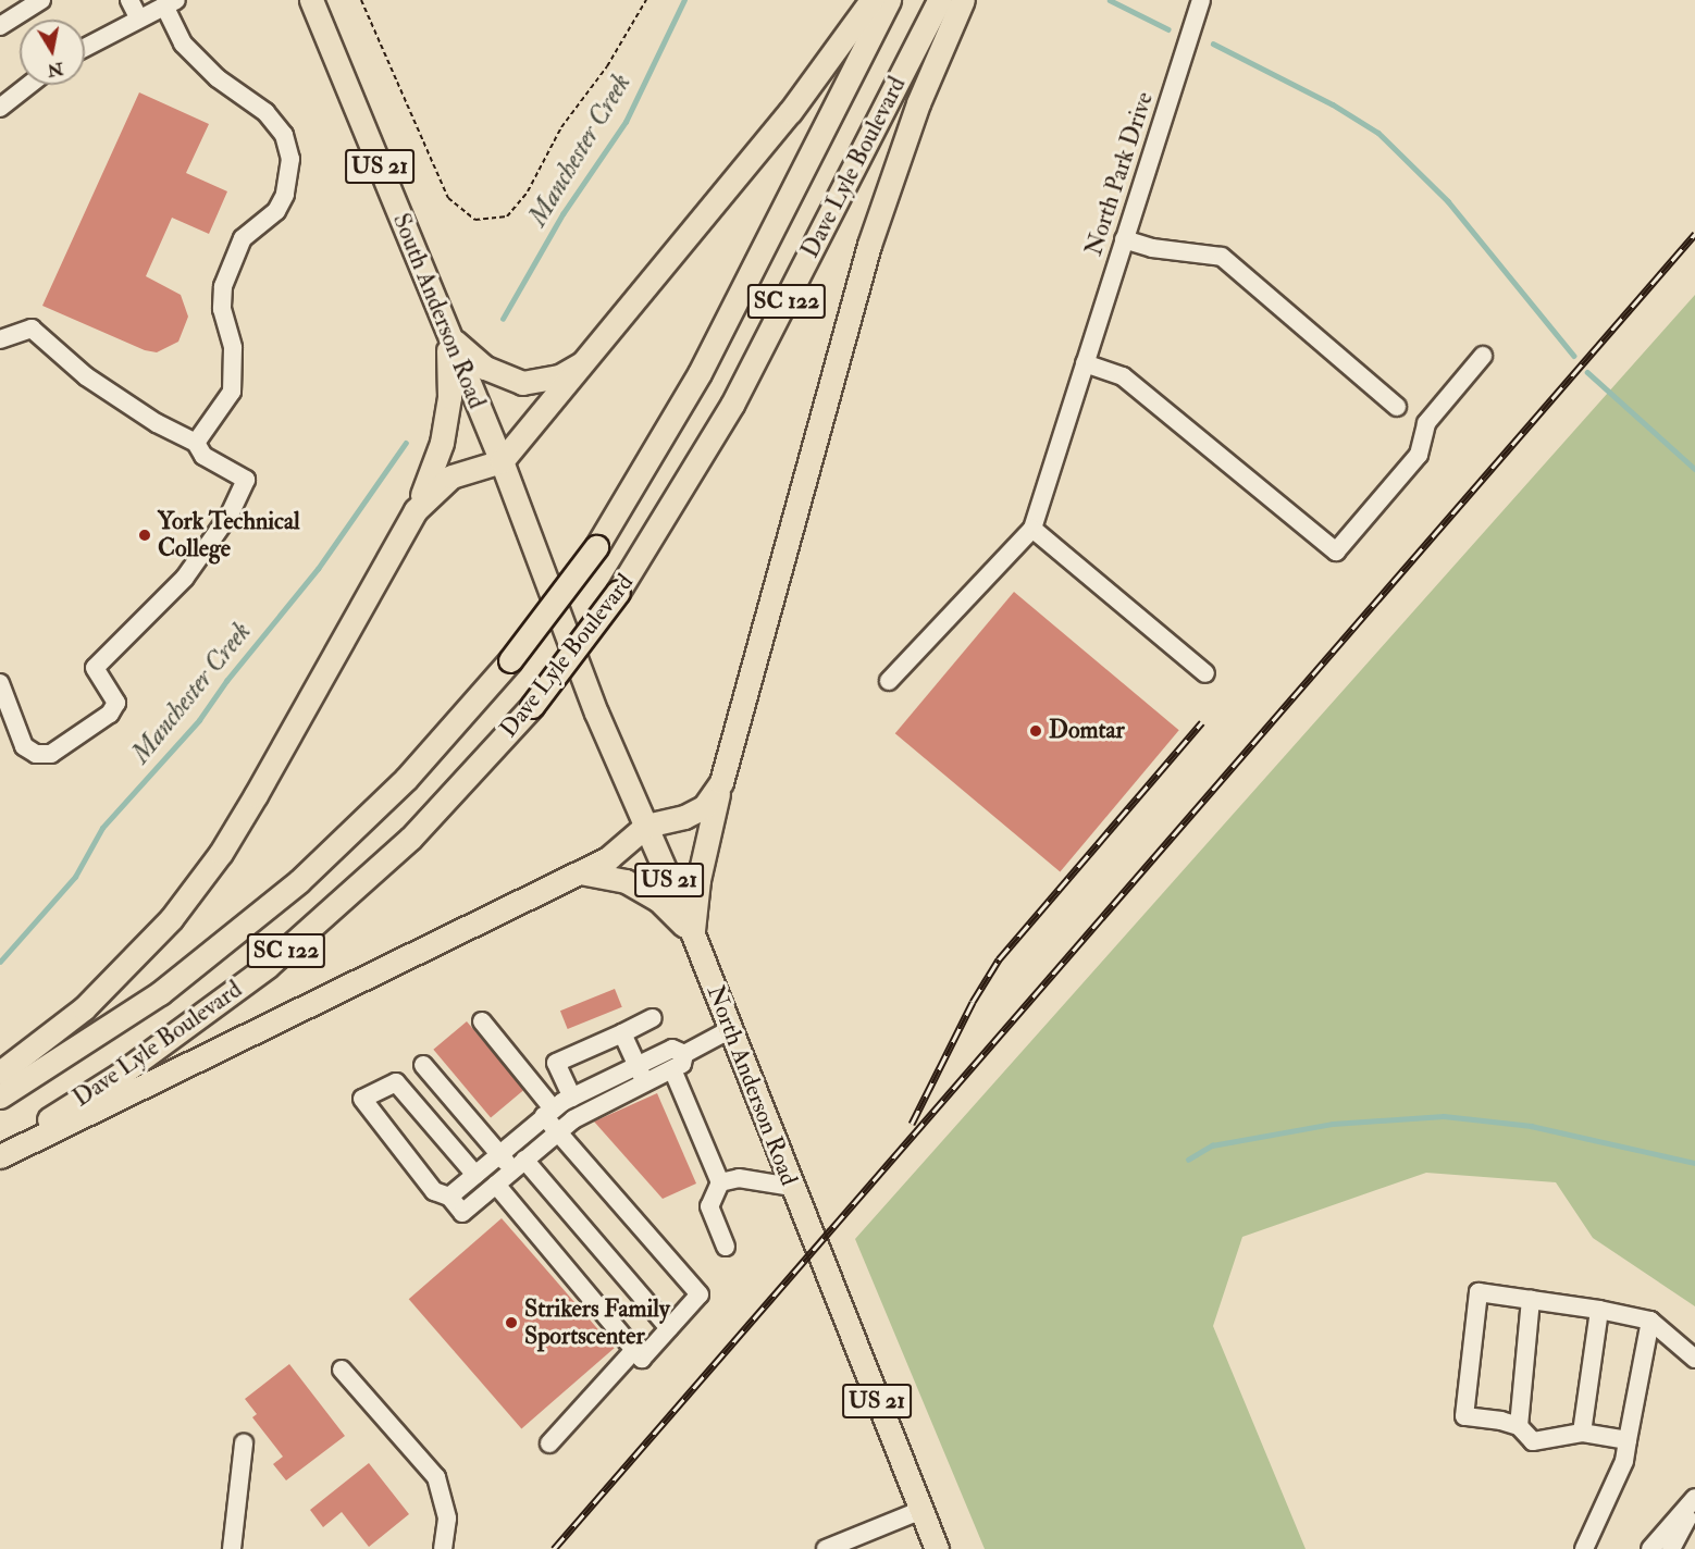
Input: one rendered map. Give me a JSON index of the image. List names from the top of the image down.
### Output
{
  "streets": {
    "main road": [
      "US 21",
      "Dave Lyle Boulevard",
      "SC 122",
      "South Anderson Road",
      "North Anderson Road"
    ],
    "street": ["North Park Drive"]
  },
  "crossings": [
    ["South Anderson Road", "North Anderson Road"]
  ],
  "water": ["Manchester Creek"],
  "places": ["York Technical College", "Domtar", "Strikers Family Sportscenter"],
  "north": "bottom"
}
